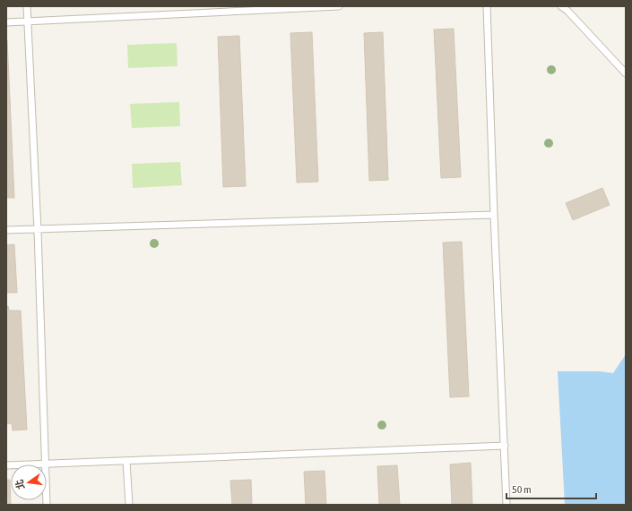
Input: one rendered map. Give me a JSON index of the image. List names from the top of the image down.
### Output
{
  "scale_bar": "50 m",
  "north": "left"
}
